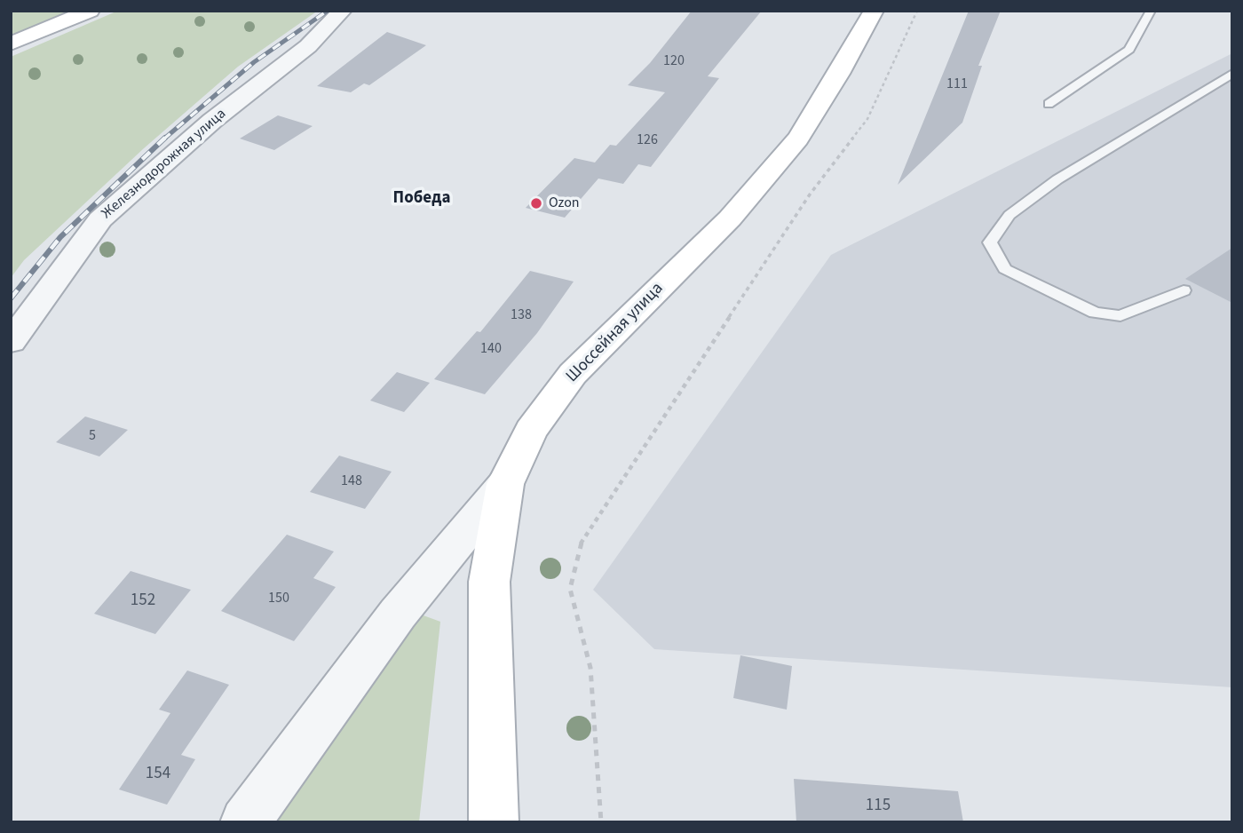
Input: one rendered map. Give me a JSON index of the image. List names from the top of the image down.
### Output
{
  "streets": {
    "street": ["Железнодорожная улица", "Шоссейная улица"]
  },
  "districts": ["Победа"],
  "places": ["Ozon"],
  "house_numbers": [
    "120",
    "111",
    "126",
    "138",
    "140",
    "5",
    "148",
    "150",
    "152",
    "154",
    "115"
  ]
}
